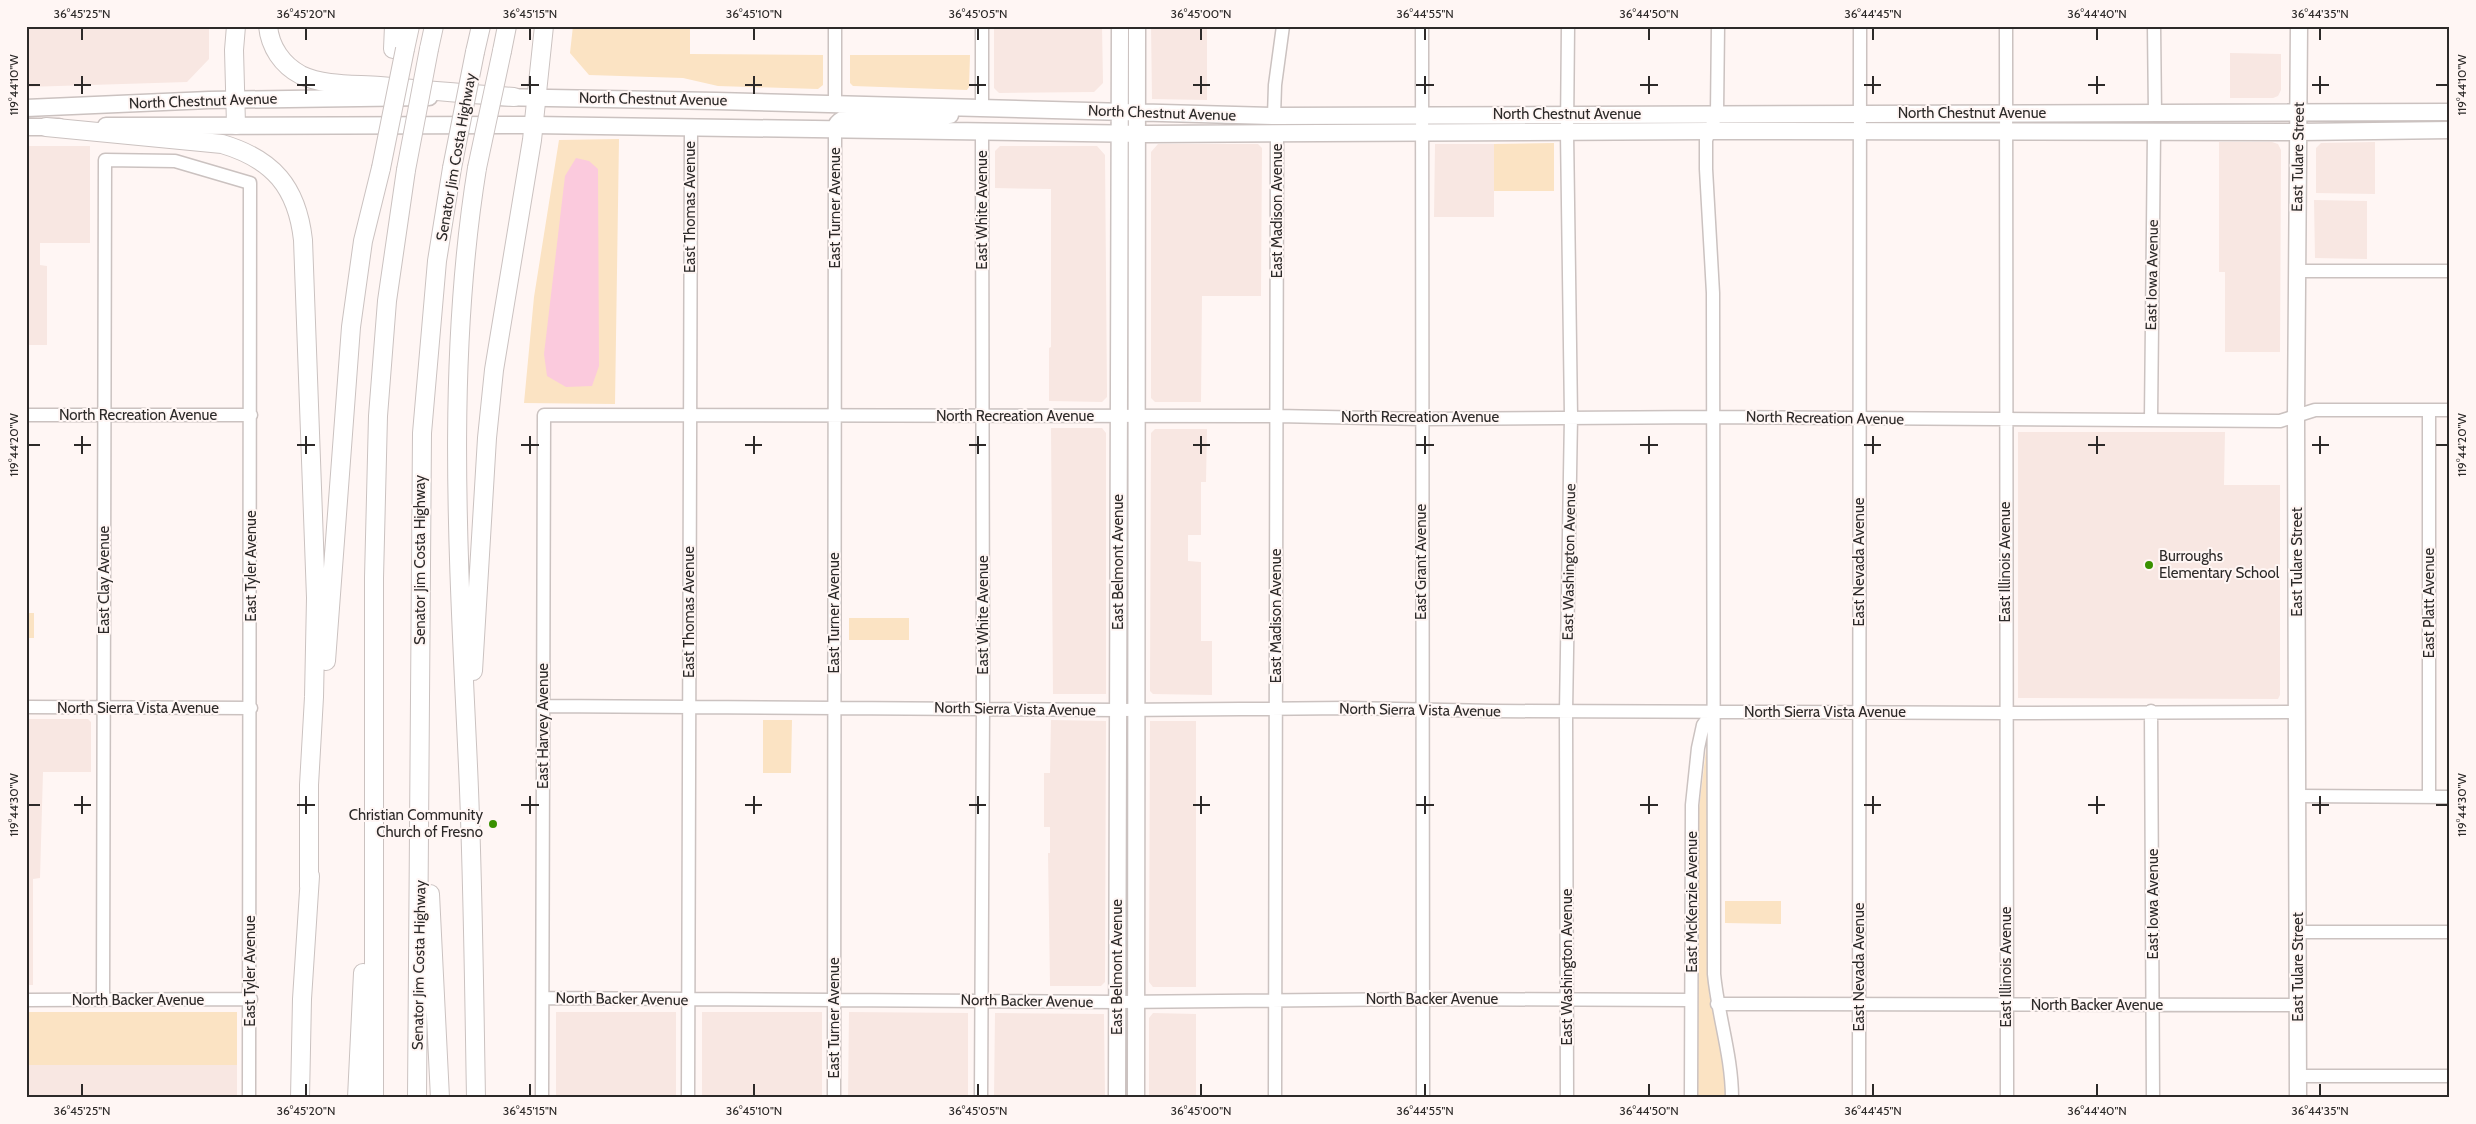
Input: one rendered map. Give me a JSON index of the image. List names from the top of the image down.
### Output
{
  "streets": {
    "highway": ["Senator Jim Costa Highway"],
    "main road": ["North Chestnut Avenue", "East Tulare Street", "East Belmont Avenue"],
    "street": [
      "East Thomas Avenue",
      "East Turner Avenue",
      "East White Avenue",
      "East Madison Avenue",
      "East Iowa Avenue",
      "North Recreation Avenue",
      "East Grant Avenue",
      "East Washington Avenue",
      "East Nevada Avenue",
      "East Illinois Avenue",
      "East Tyler Avenue",
      "East Clay Avenue",
      "East Platt Avenue",
      "North Sierra Vista Avenue",
      "East Harvey Avenue",
      "East McKenzie Avenue",
      "North Backer Avenue"
    ]
  },
  "crossings": [
    ["North Chestnut Avenue", "East Tulare Street"],
    ["North Chestnut Avenue", "East Thomas Avenue"],
    ["North Chestnut Avenue", "East Turner Avenue"],
    ["North Chestnut Avenue", "East White Avenue"],
    ["North Chestnut Avenue", "East Madison Avenue"],
    ["North Chestnut Avenue", "East Iowa Avenue"],
    ["North Chestnut Avenue", "East Belmont Avenue"],
    ["North Chestnut Avenue", "East Grant Avenue"],
    ["North Chestnut Avenue", "East Washington Avenue"],
    ["North Chestnut Avenue", "East Nevada Avenue"],
    ["North Chestnut Avenue", "East Illinois Avenue"],
    ["North Chestnut Avenue", "East McKenzie Avenue"],
    ["East Tulare Street", "North Recreation Avenue"],
    ["East Tulare Street", "North Sierra Vista Avenue"],
    ["East Tulare Street", "North Backer Avenue"],
    ["East Thomas Avenue", "North Recreation Avenue"],
    ["East Thomas Avenue", "North Sierra Vista Avenue"],
    ["East Thomas Avenue", "North Backer Avenue"],
    ["East Turner Avenue", "North Recreation Avenue"],
    ["East Turner Avenue", "North Sierra Vista Avenue"],
    ["East Turner Avenue", "North Backer Avenue"],
    ["East White Avenue", "North Recreation Avenue"],
    ["East White Avenue", "North Sierra Vista Avenue"],
    ["East White Avenue", "North Backer Avenue"],
    ["East Madison Avenue", "North Recreation Avenue"],
    ["East Madison Avenue", "North Sierra Vista Avenue"],
    ["East Madison Avenue", "North Backer Avenue"],
    ["East Iowa Avenue", "North Recreation Avenue"],
    ["East Iowa Avenue", "North Sierra Vista Avenue"],
    ["East Iowa Avenue", "North Backer Avenue"],
    ["North Recreation Avenue", "East Belmont Avenue"],
    ["North Recreation Avenue", "East Grant Avenue"],
    ["North Recreation Avenue", "East Washington Avenue"],
    ["North Recreation Avenue", "East Nevada Avenue"],
    ["North Recreation Avenue", "East Illinois Avenue"],
    ["North Recreation Avenue", "East Tyler Avenue"],
    ["North Recreation Avenue", "East Clay Avenue"],
    ["North Recreation Avenue", "East Platt Avenue"],
    ["North Recreation Avenue", "East Harvey Avenue"],
    ["North Recreation Avenue", "East McKenzie Avenue"],
    ["East Belmont Avenue", "North Sierra Vista Avenue"],
    ["East Belmont Avenue", "North Backer Avenue"],
    ["East Grant Avenue", "North Sierra Vista Avenue"],
    ["East Grant Avenue", "North Backer Avenue"],
    ["East Washington Avenue", "North Sierra Vista Avenue"],
    ["East Washington Avenue", "North Backer Avenue"],
    ["East Nevada Avenue", "North Sierra Vista Avenue"],
    ["East Nevada Avenue", "North Backer Avenue"],
    ["East Illinois Avenue", "North Sierra Vista Avenue"],
    ["East Illinois Avenue", "North Backer Avenue"],
    ["East Tyler Avenue", "East Clay Avenue"],
    ["East Tyler Avenue", "North Sierra Vista Avenue"],
    ["East Tyler Avenue", "North Backer Avenue"],
    ["East Clay Avenue", "North Sierra Vista Avenue"],
    ["East Clay Avenue", "North Backer Avenue"],
    ["North Sierra Vista Avenue", "East Harvey Avenue"],
    ["North Sierra Vista Avenue", "East McKenzie Avenue"],
    ["East Harvey Avenue", "North Backer Avenue"],
    ["East McKenzie Avenue", "North Backer Avenue"]
  ],
  "places": ["Burroughs Elementary School", "Christian Community Church of Fresno"],
  "coordinates": [
    "36°45'25\"N",
    "36°45'20\"N",
    "36°45'15\"N",
    "36°45'10\"N",
    "36°45'05\"N",
    "36°45'00\"N",
    "36°44'55\"N",
    "36°44'50\"N",
    "36°44'45\"N",
    "36°44'40\"N",
    "36°44'35\"N",
    "119°44'10\"W",
    "119°44'20\"W",
    "119°44'30\"W"
  ]
}
